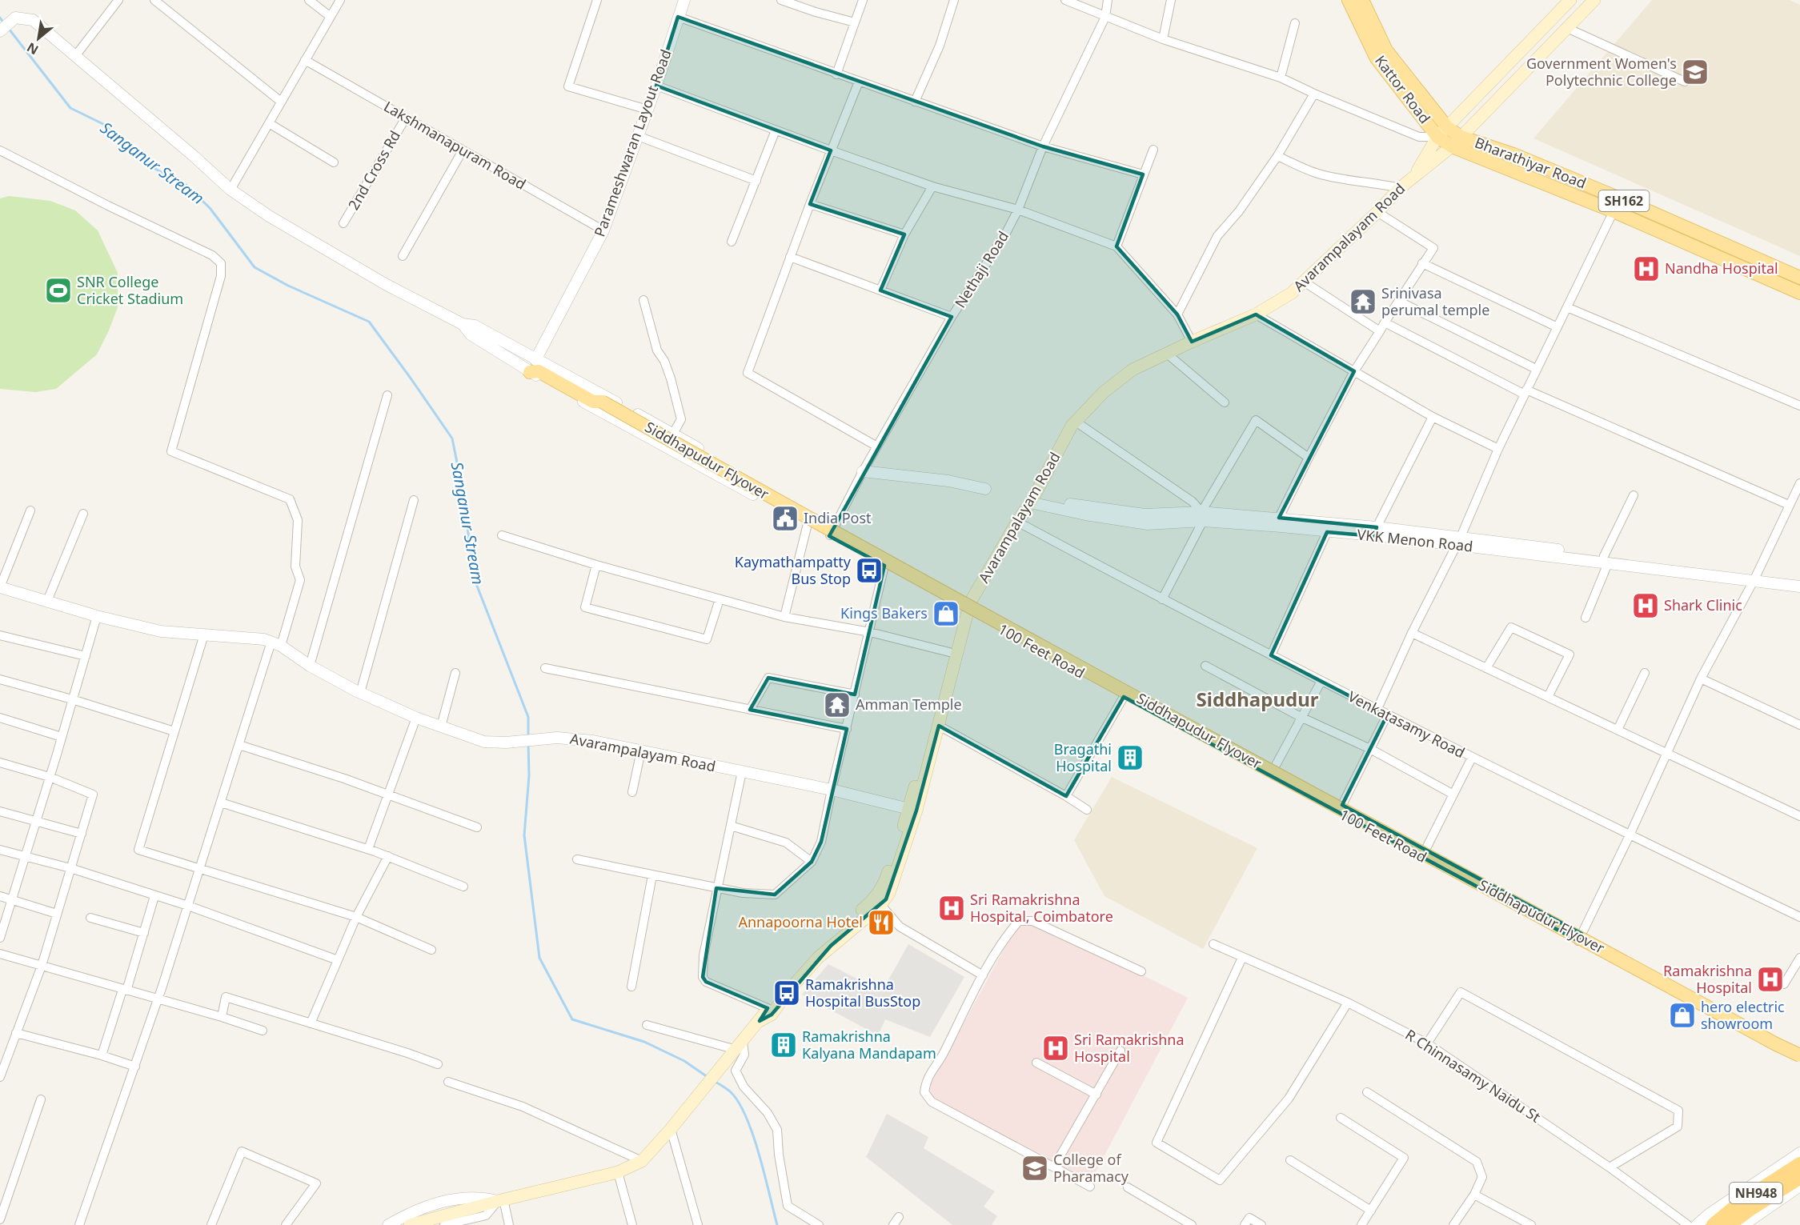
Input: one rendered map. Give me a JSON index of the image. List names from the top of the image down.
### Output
{
  "streets": {
    "highway": ["NH948"],
    "main road": [
      "Kattor Road",
      "Bharathiyar Road",
      "SH162",
      "Avarampalayam Road",
      "Siddhapudur Flyover",
      "100 Feet Road"
    ],
    "street": [
      "Parameshwaran Layout Road",
      "Lakshmanapuram Road",
      "2nd Cross Rd",
      "Nethaji Road",
      "VKK Menon Road",
      "Venkatasamy Road",
      "R Chinnasamy Naidu St"
    ]
  },
  "crossings": [
    ["Kattor Road", "Bharathiyar Road"],
    ["Parameshwaran Layout Road", "Lakshmanapuram Road"],
    ["Parameshwaran Layout Road", "Siddhapudur Flyover"],
    ["Lakshmanapuram Road", "2nd Cross Rd"],
    ["Bharathiyar Road", "Avarampalayam Road"],
    ["Avarampalayam Road", "VKK Menon Road"],
    ["Avarampalayam Road", "100 Feet Road"],
    ["Avarampalayam Road", "Venkatasamy Road"]
  ],
  "districts": ["Siddhapudur"],
  "water": ["Sanganur Stream"],
  "places": {
    "school or university": ["Government Women's Polytechnic College", "College of Pharamacy"],
    "hospital": [
      "Nandha Hospital",
      "Shark Clinic",
      "Sri Ramakrishna Hospital, Coimbatore",
      "Ramakrishna Hospital",
      "Sri Ramakrishna Hospital"
    ],
    "sports": ["SNR College Cricket Stadium"],
    "temple": ["Srinivasa perumal temple", "Amman Temple"],
    "public building": ["India Post"],
    "bus stop": ["Kaymathampatty Bus Stop", "Ramakrishna Hospital BusStop"],
    "shop": ["Kings Bakers", "hero electric showroom"],
    "building": ["Bragathi Hospital", "Ramakrishna Kalyana Mandapam"],
    "restaurant": ["Annapoorna Hotel"]
  },
  "north": "bottom left"
}
